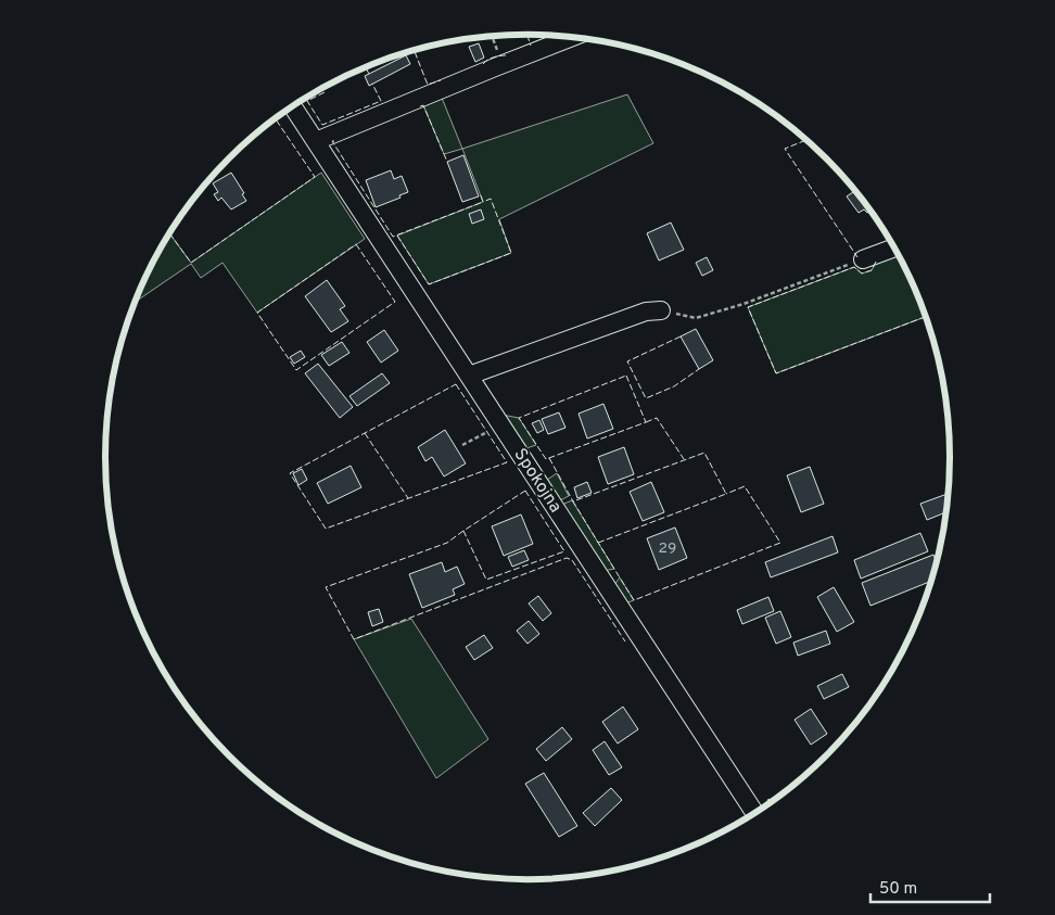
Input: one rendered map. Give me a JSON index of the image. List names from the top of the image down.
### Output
{
  "streets": {
    "street": ["Spokojna"]
  },
  "house_numbers": ["29"],
  "scale_bar": "50 m"
}
